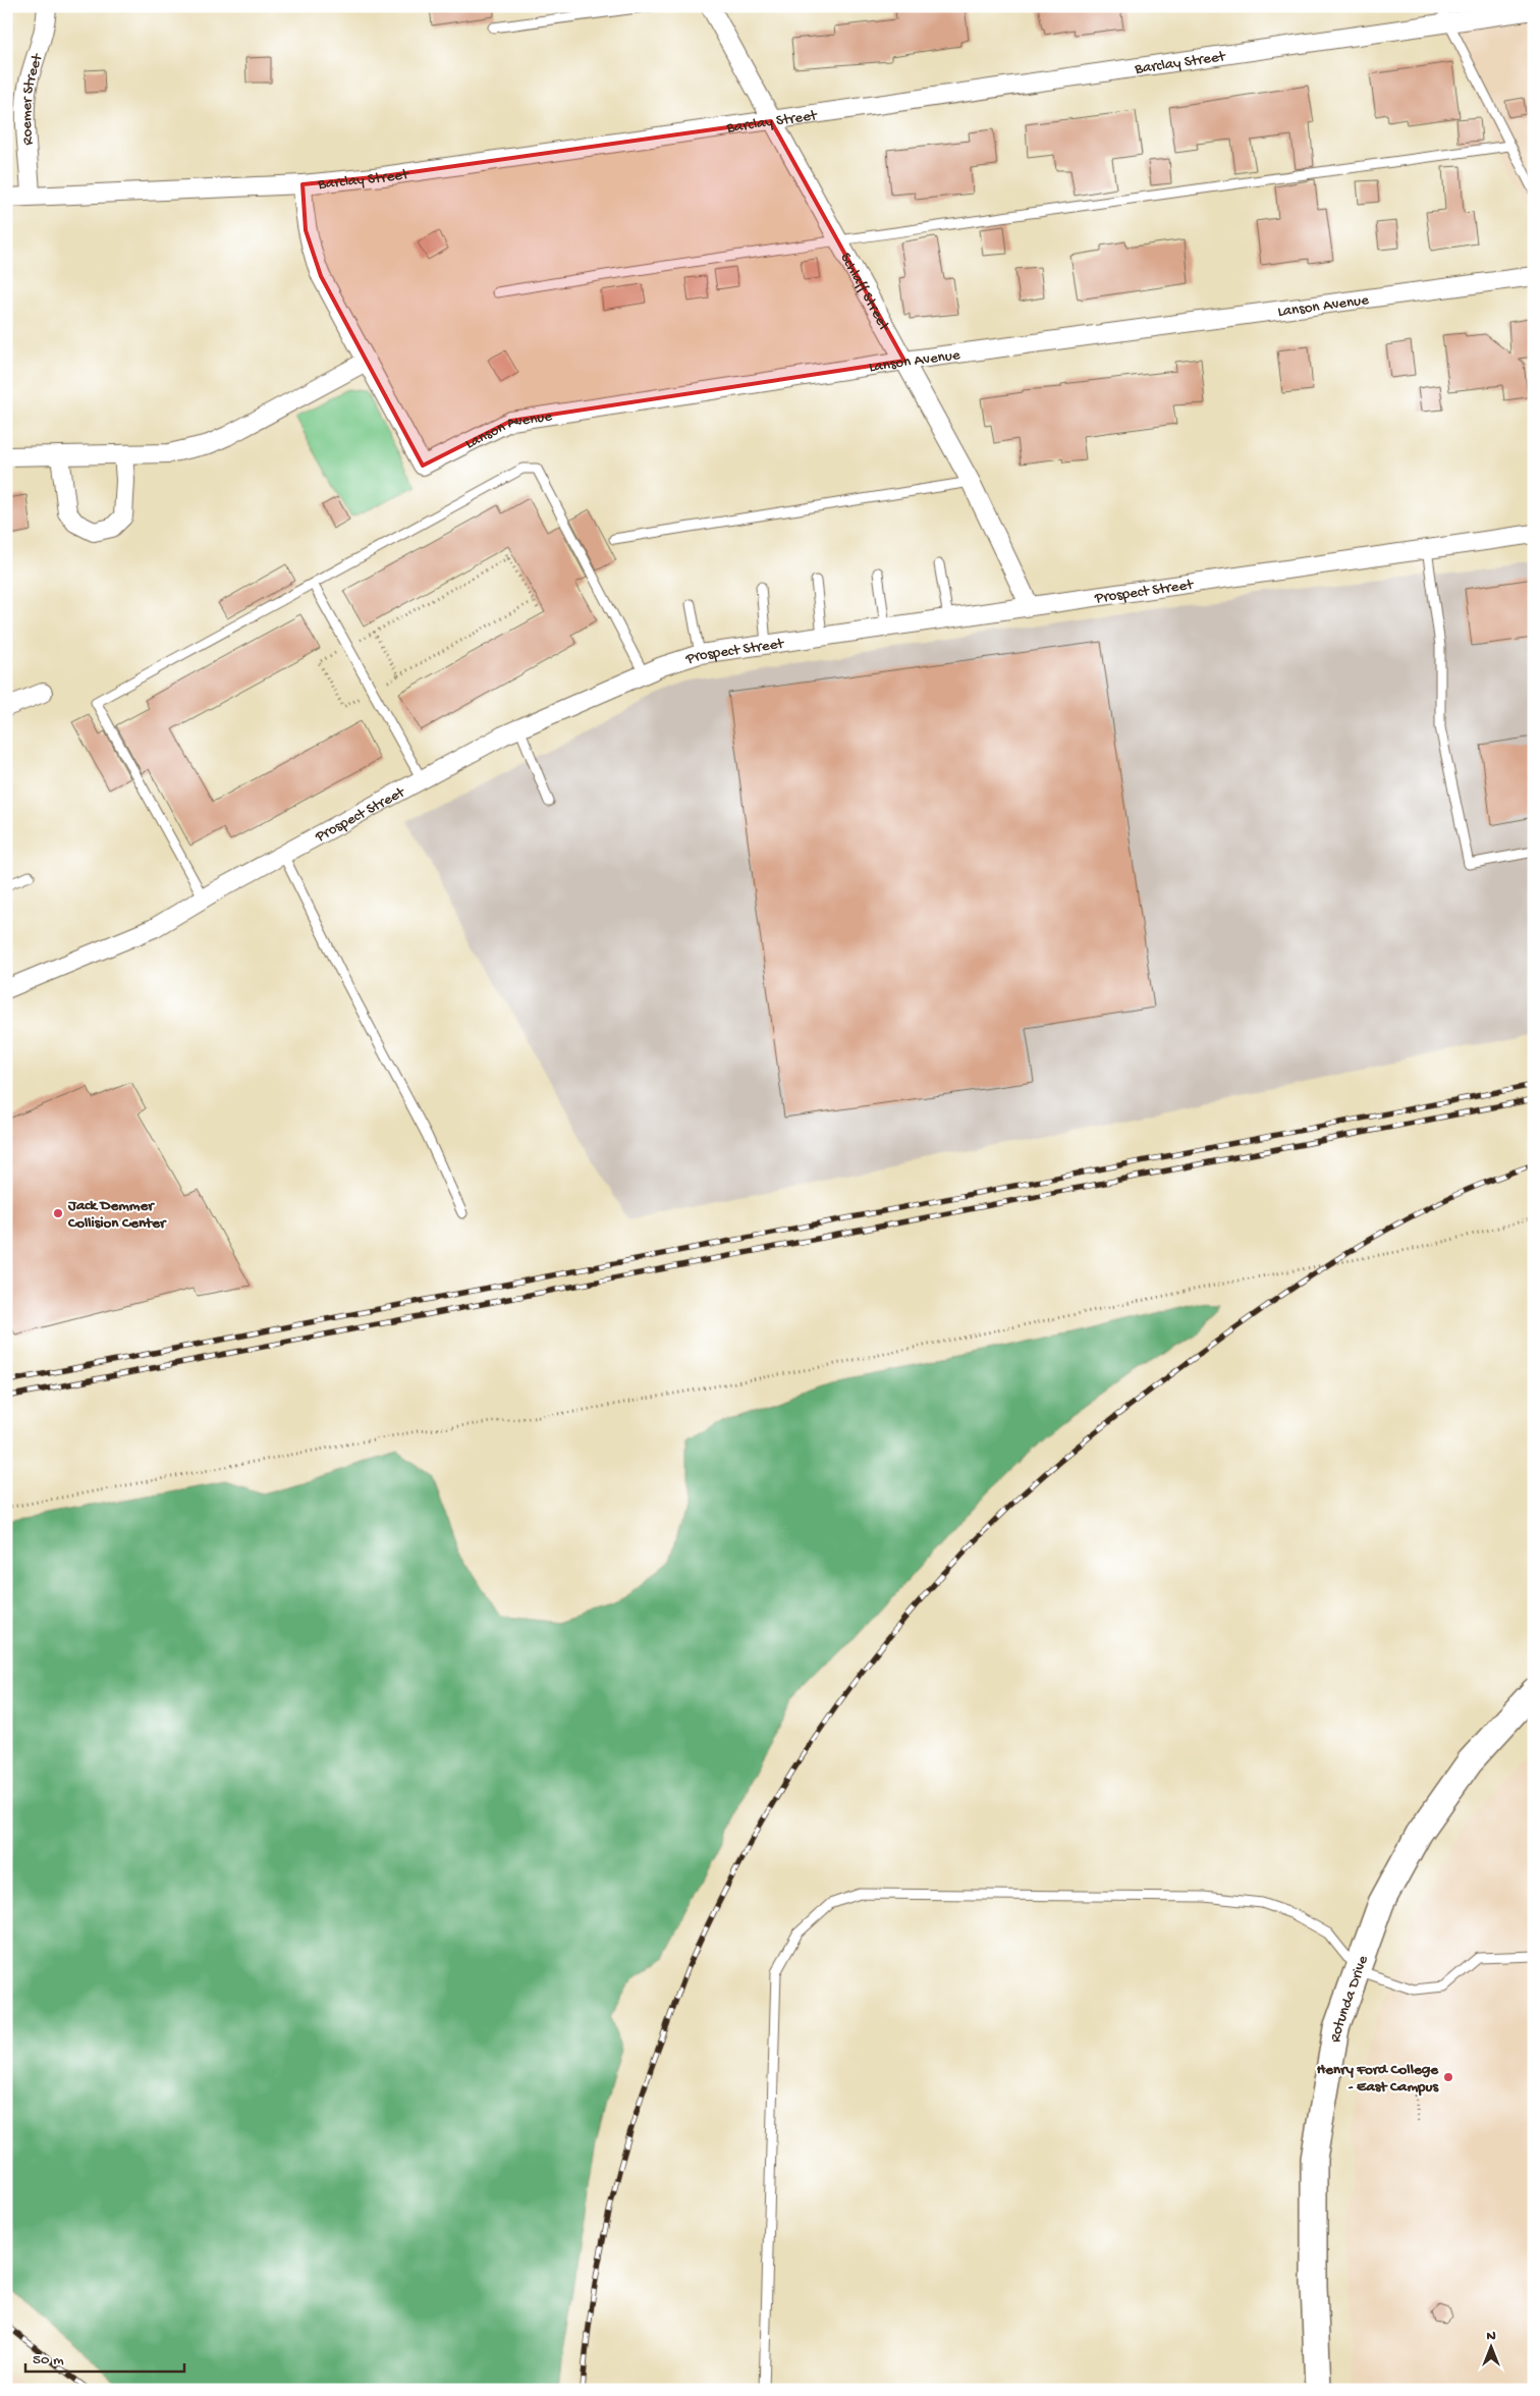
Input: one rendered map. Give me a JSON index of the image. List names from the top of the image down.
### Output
{
  "streets": {
    "main road": ["Rotunda Drive"],
    "street": [
      "Barclay Street",
      "Roemer Street",
      "Schlaff Street",
      "Lanson Avenue",
      "Prospect Street"
    ]
  },
  "crossings": [
    ["Barclay Street", "Roemer Street"],
    ["Barclay Street", "Schlaff Street"],
    ["Barclay Street", "Lanson Avenue"],
    ["Schlaff Street", "Lanson Avenue"],
    ["Schlaff Street", "Prospect Street"]
  ],
  "places": ["Jack Demmer Collision Center", "Henry Ford College - East Campus"],
  "scale_bar": "50 m",
  "north": "top"
}
